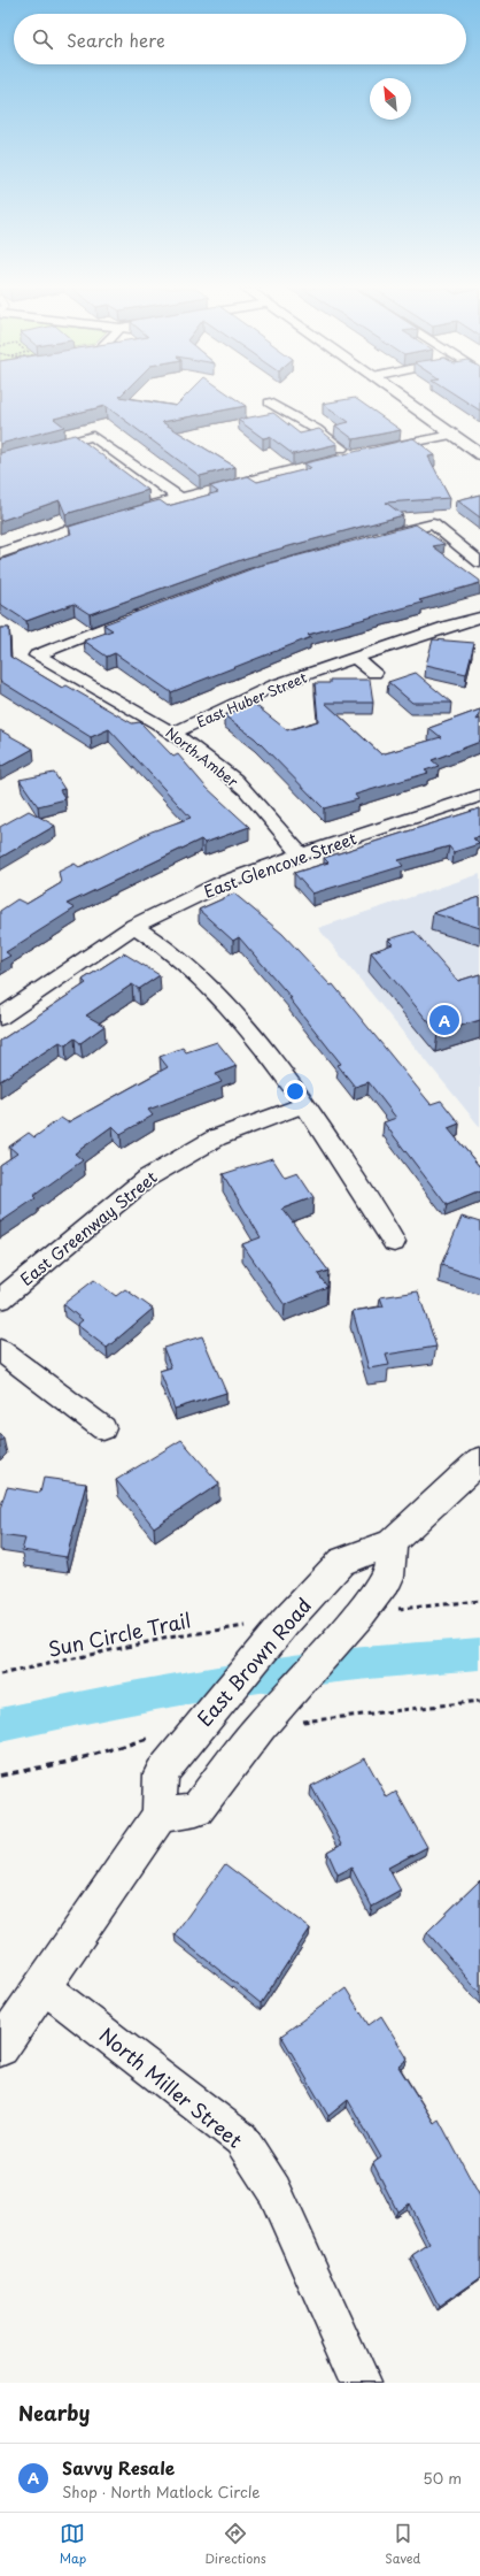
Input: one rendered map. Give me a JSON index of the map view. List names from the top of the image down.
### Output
{
  "streets": {
    "main road": ["East Brown Road"],
    "street": [
      "East Huber Street",
      "North Amber",
      "East Glencove Street",
      "East Greenway Street",
      "North Miller Street"
    ],
    "path": ["Sun Circle Trail"]
  },
  "crossings": [
    ["East Huber Street", "North Amber"],
    ["North Amber", "East Glencove Street"],
    ["Sun Circle Trail", "East Brown Road"]
  ],
  "north": "top left",
  "page": {
    "search": "Search here",
    "pins": "A",
    "heading": "Nearby",
    "list": [
      {
        "mark": "A",
        "name": "Savvy Resale",
        "note": "Shop · North Matlock Circle",
        "value": "50 m"
      }
    ],
    "nav": ["Map", "Directions", "Saved"]
  }
}
